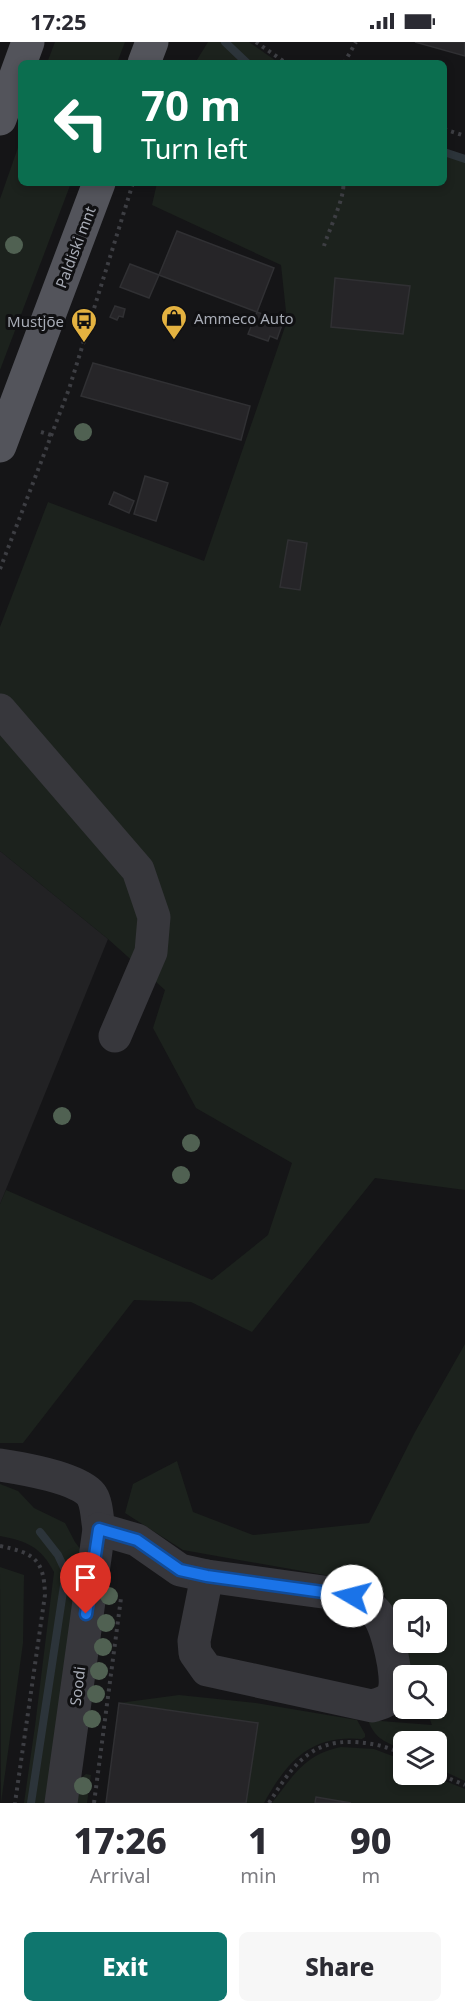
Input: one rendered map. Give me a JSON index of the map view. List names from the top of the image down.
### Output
{
  "streets": {
    "main road": ["Paldiski mnt"],
    "street": ["Soodi"]
  },
  "places": {
    "shop": ["Ammeco Auto"],
    "bus stop": ["Mustjõe"]
  },
  "page": {
    "status": "17:25",
    "turn": ["70 m", "Turn left"],
    "eta": [
      "17:26",
      "Arrival",
      "1",
      "min",
      "90",
      "m"
    ],
    "buttons": ["Exit", "Share"]
  }
}
